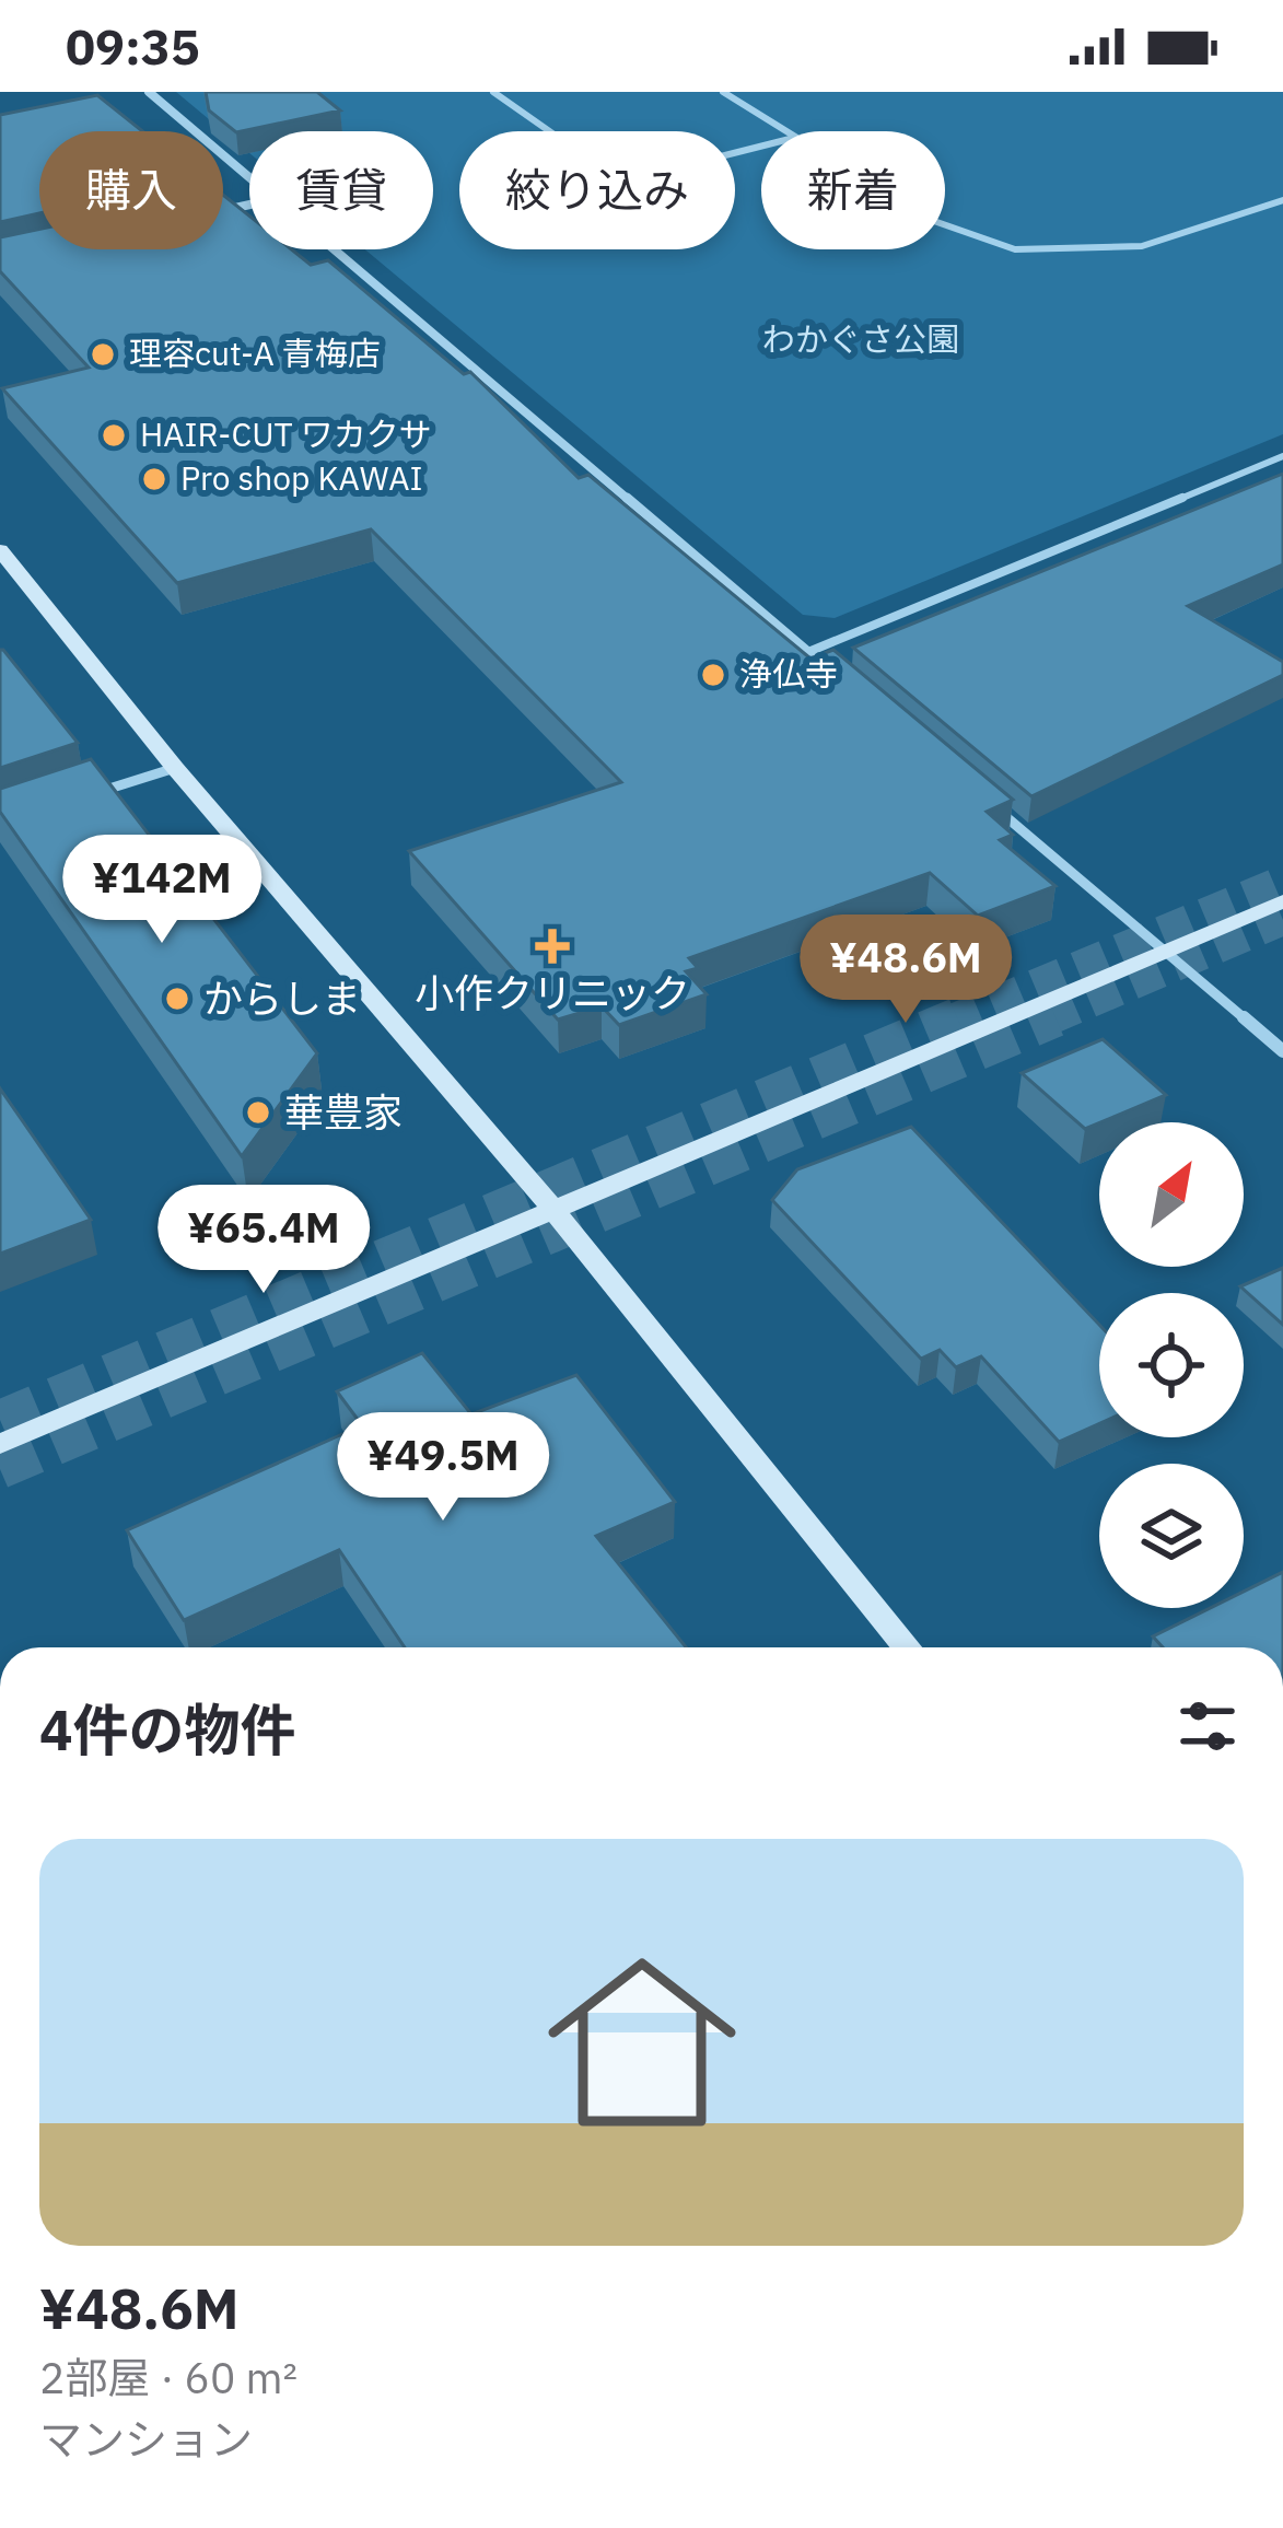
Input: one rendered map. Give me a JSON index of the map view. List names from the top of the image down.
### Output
{
  "parks": ["わかぐさ公園"],
  "places": {
    "other": [
      "理容cut-A 青梅店",
      "HAIR-CUT ワカクサ",
      "Pro shop KAWAI",
      "浄仏寺",
      "からしま",
      "華豊家"
    ],
    "health": ["小作クリニック"]
  },
  "north": "top right",
  "page": {
    "status": "09:35",
    "chip": [
      "購入",
      "賃貸",
      "絞り込み",
      "新着"
    ],
    "price": [
      "¥142M",
      "¥48.6M",
      "¥65.4M",
      "¥49.5M"
    ],
    "heading": "4件の物件",
    "list": [
      {
        "name": "¥48.6M",
        "note": "2部屋 · 60 m² · マンション"
      }
    ]
  }
}
